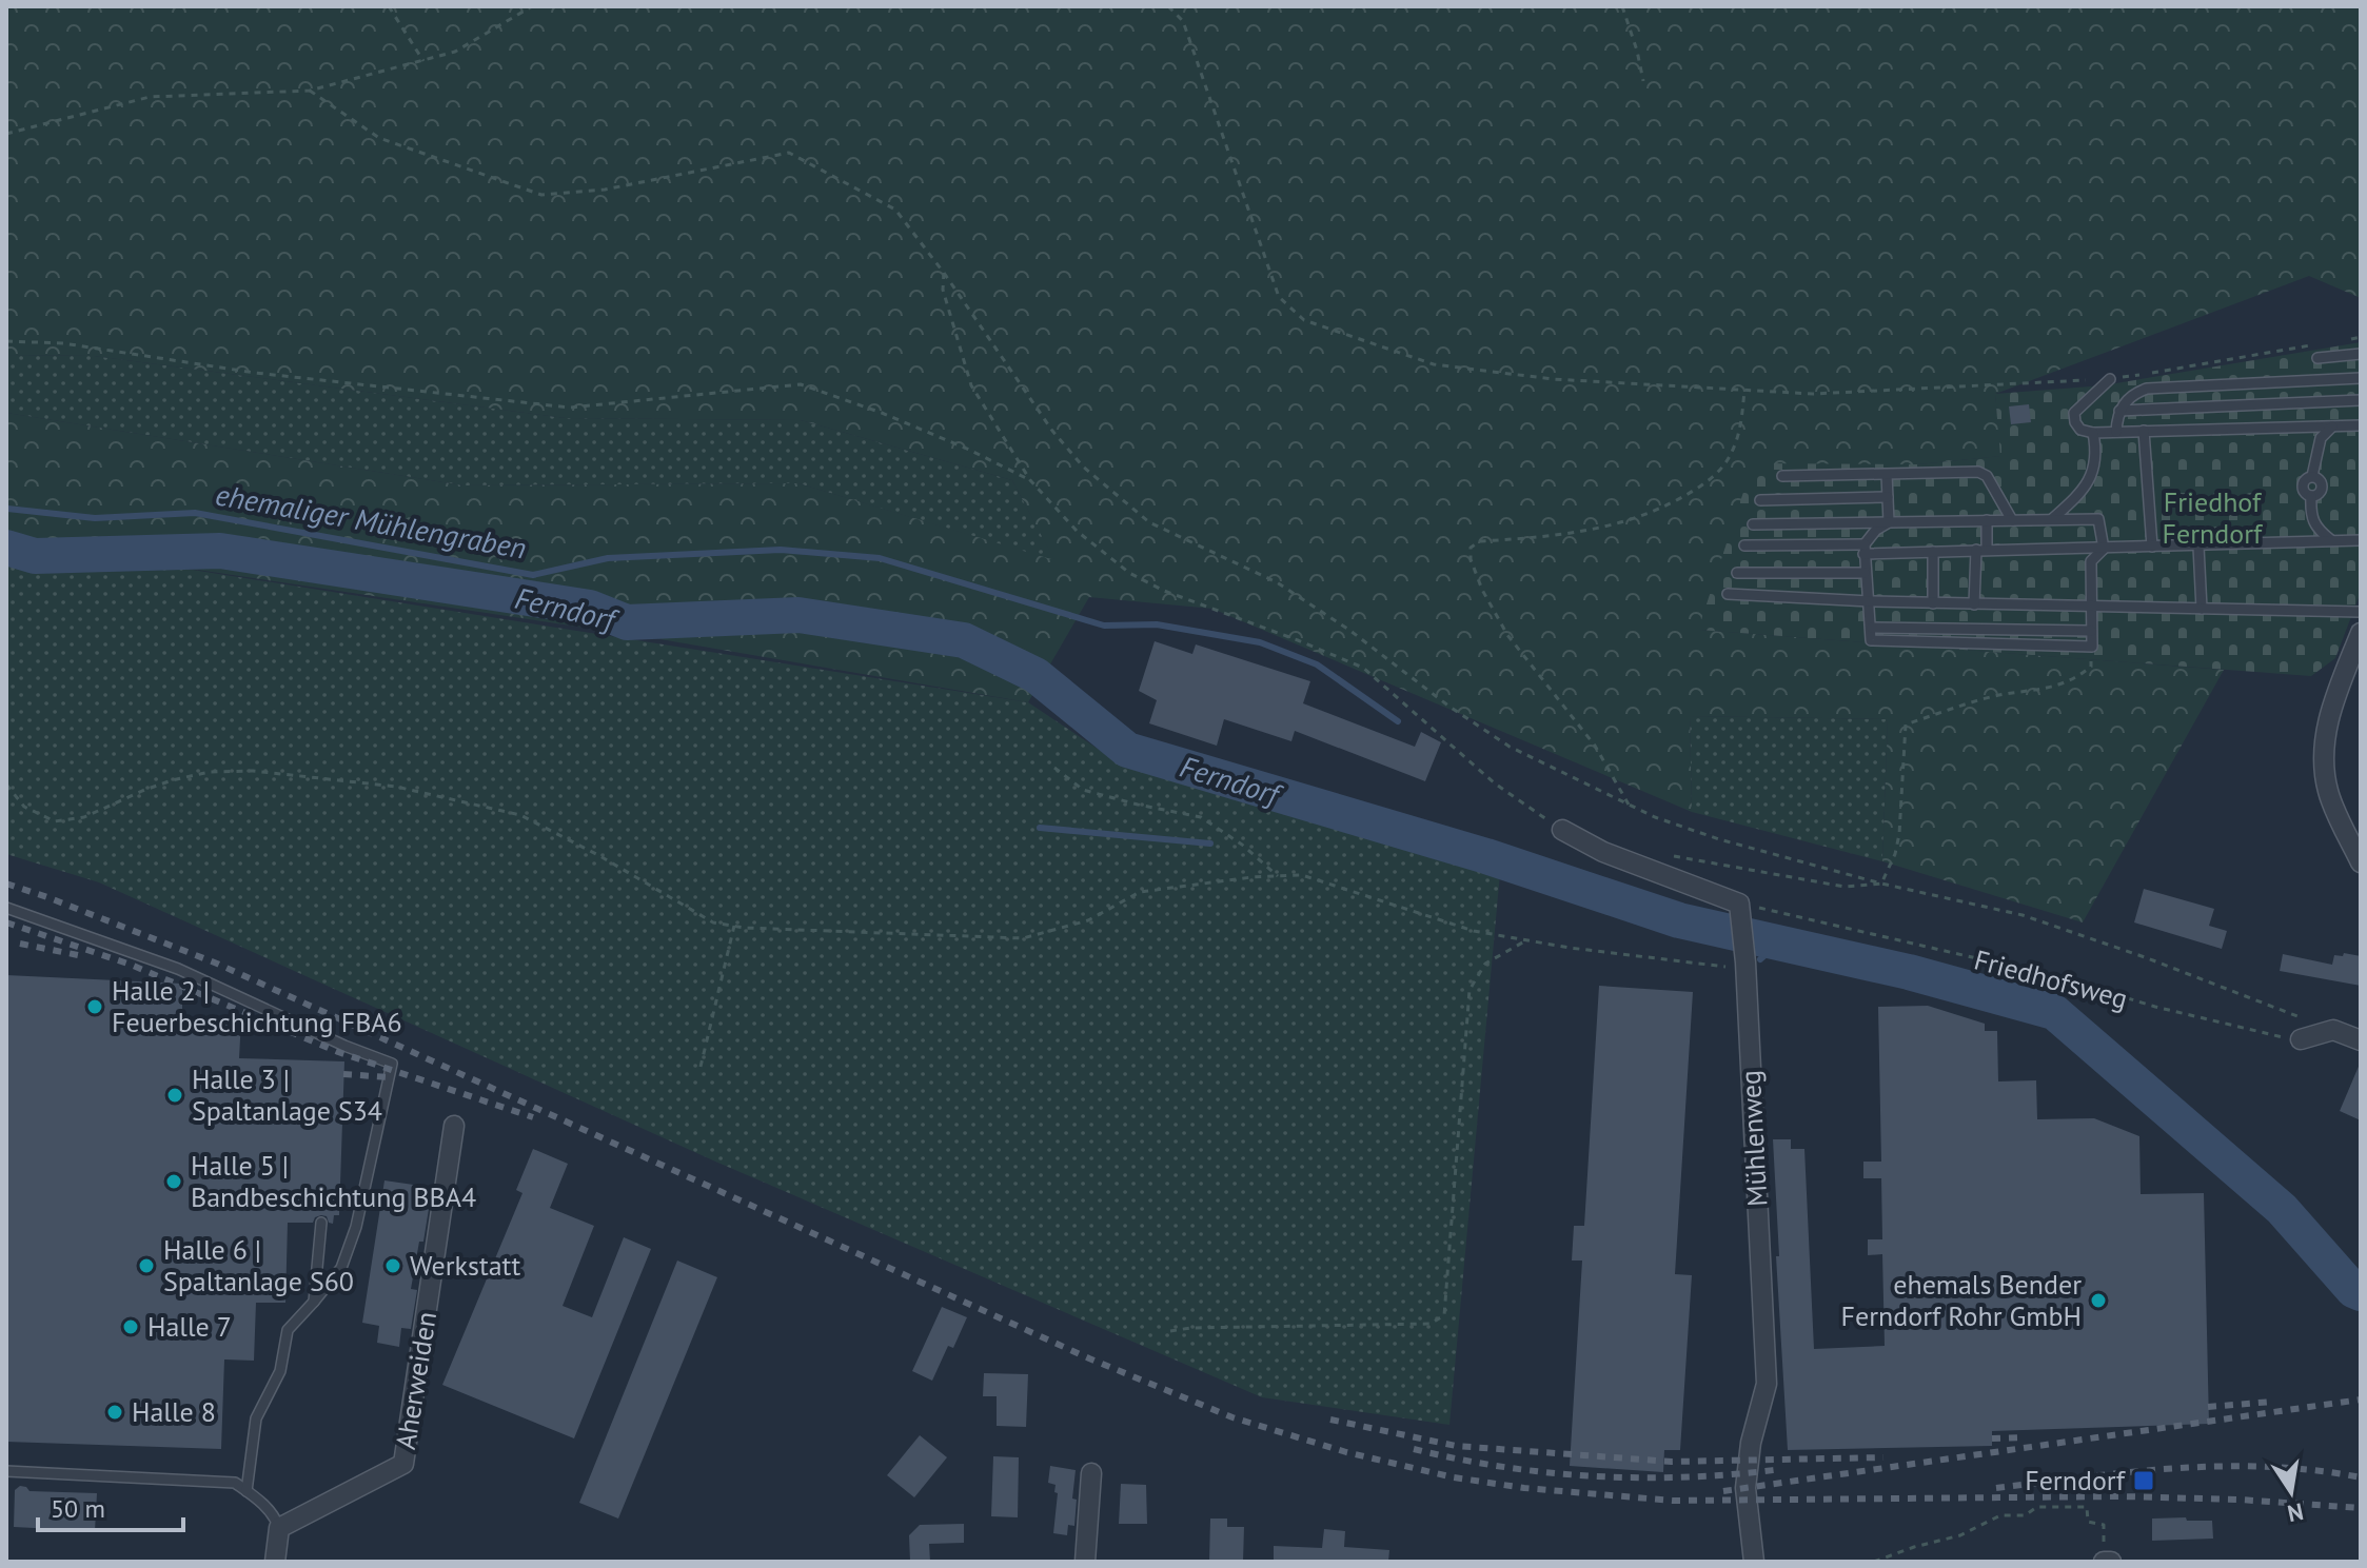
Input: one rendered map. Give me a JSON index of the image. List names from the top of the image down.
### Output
{
  "streets": {
    "street": ["Mühlenweg", "Aherweiden"],
    "path": ["Friedhofsweg"]
  },
  "crossings": [
    ["Friedhofsweg", "Mühlenweg"]
  ],
  "water": ["ehemaliger Mühlengraben", "Ferndorf"],
  "parks": ["Friedhof Ferndorf"],
  "places": {
    "other": [
      "Halle 2 | Feuerbeschichtung FBA6",
      "Halle 3 | Spaltanlage S34",
      "Halle 5 | Bandbeschichtung BBA4",
      "Halle 6 | Spaltanlage S60",
      "Werkstatt",
      "ehemals Bender Ferndorf Rohr GmbH",
      "Halle 7",
      "Halle 8"
    ],
    "transit": ["Ferndorf"]
  },
  "scale_bar": "50 m",
  "north": "bottom"
}
